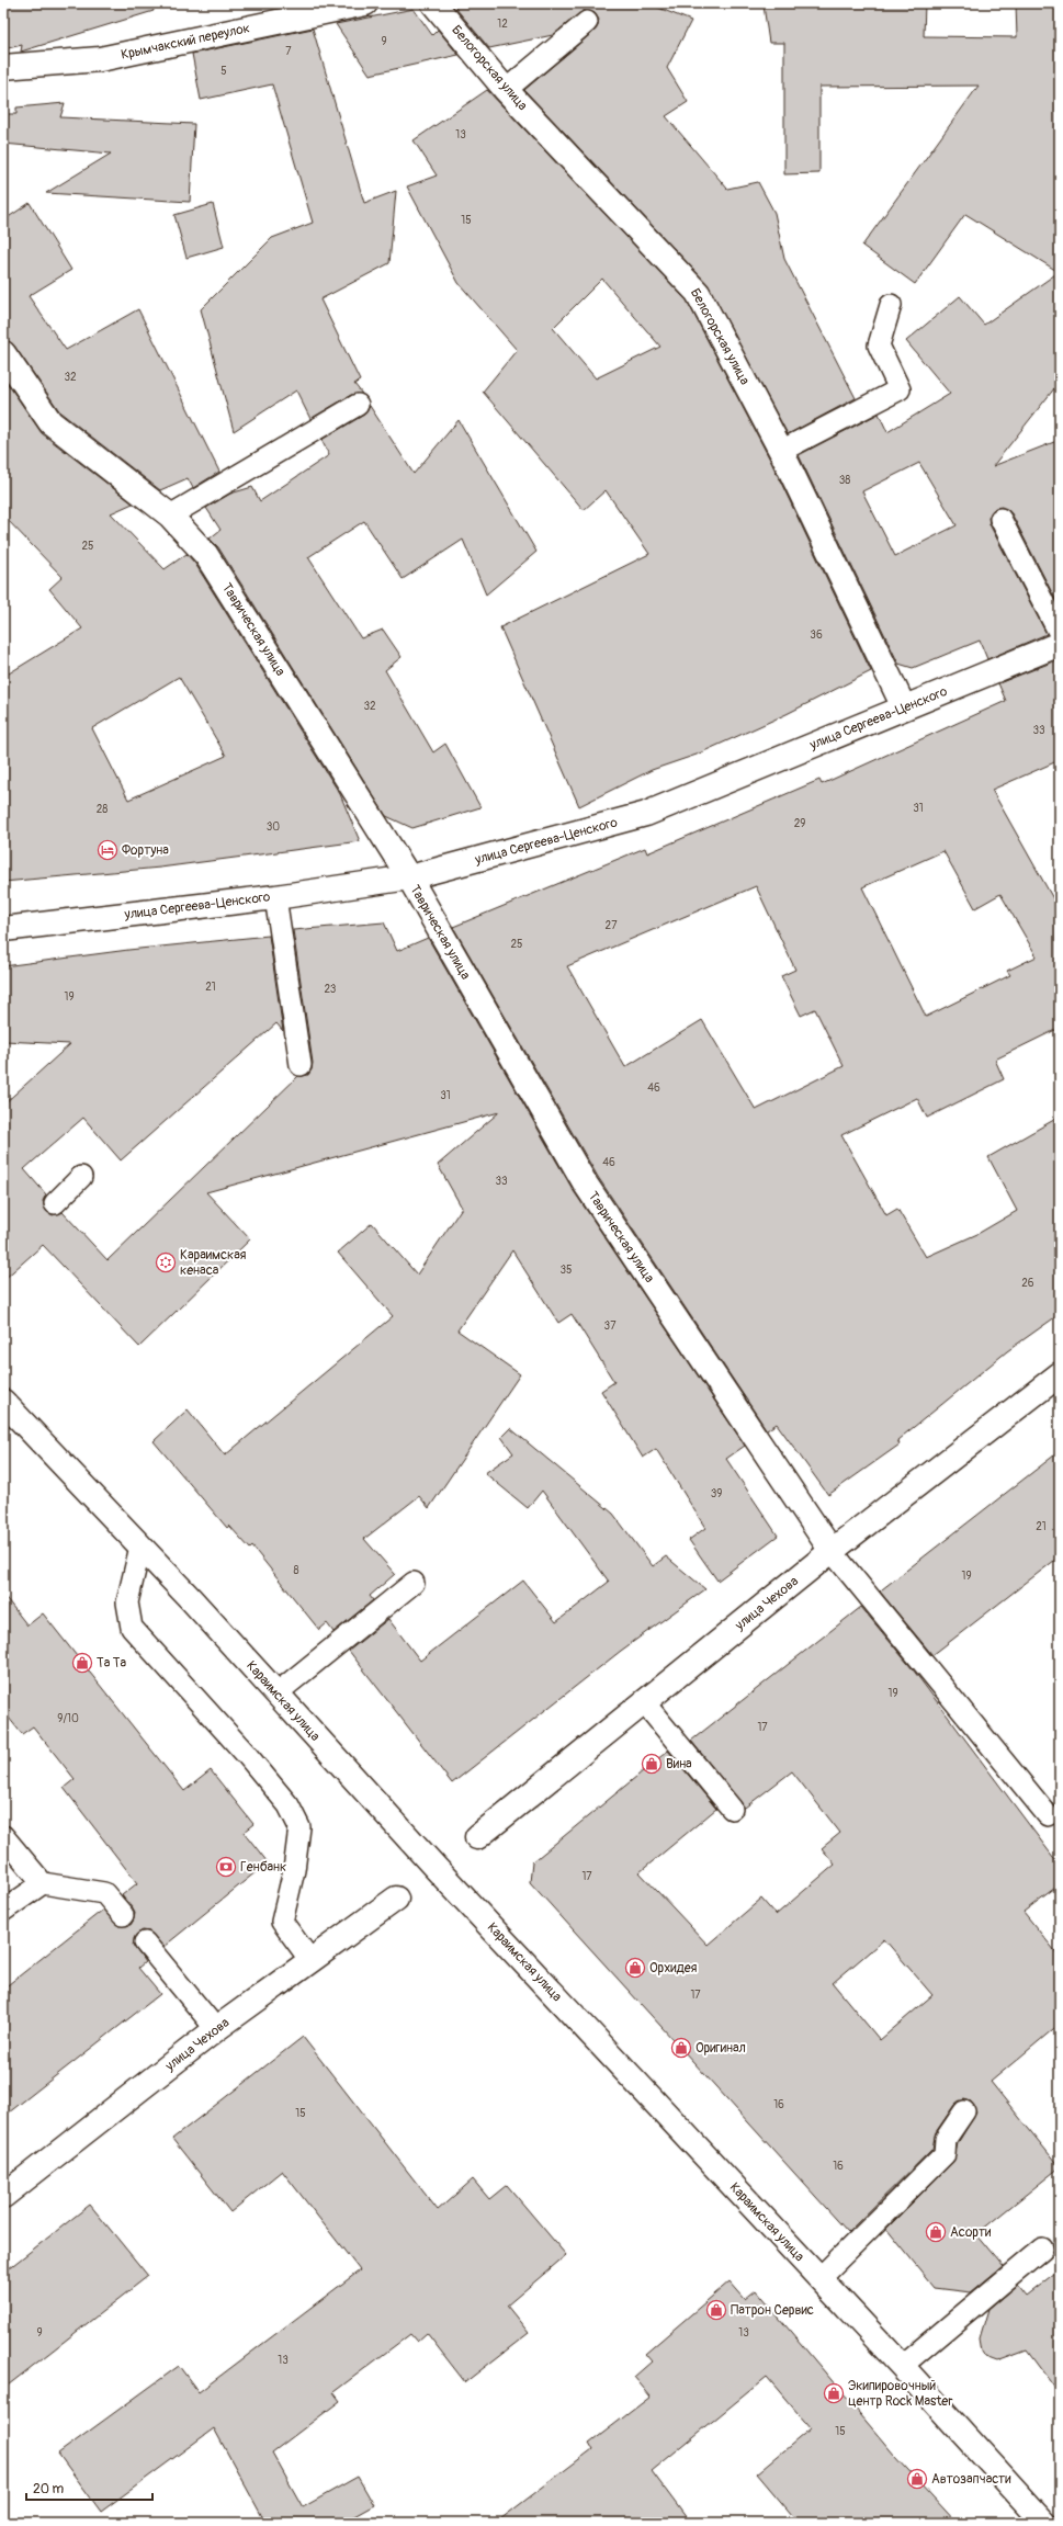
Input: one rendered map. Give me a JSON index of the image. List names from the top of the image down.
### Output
{
  "streets": {
    "street": [
      "Крымчакский переулок",
      "Белогорская улица",
      "Таврическая улица",
      "улица Сергеева-Ценского",
      "улица Чехова",
      "Караимская улица"
    ]
  },
  "crossings": [
    ["Белогорская улица", "улица Сергеева-Ценского"],
    ["Таврическая улица", "улица Сергеева-Ценского"],
    ["Таврическая улица", "улица Чехова"]
  ],
  "places": {
    "hotel": ["Фортуна"],
    "synagogue": ["Караимская кенаса"],
    "shop": [
      "Та Та",
      "Вина",
      "Орхидея",
      "Оригинал",
      "Асорти",
      "Патрон Сервис",
      "Экипировочный центр Rock Master",
      "Автозапчасти"
    ],
    "bank": ["Генбанк"]
  },
  "house_numbers": [
    "12",
    "9",
    "7",
    "5",
    "13",
    "15",
    "32",
    "38",
    "25",
    "36",
    "32",
    "33",
    "31",
    "28",
    "29",
    "30",
    "27",
    "25",
    "21",
    "23",
    "19",
    "46",
    "31",
    "46",
    "33",
    "35",
    "26",
    "37",
    "39",
    "21",
    "8",
    "19",
    "19",
    "9/10",
    "17",
    "17",
    "17",
    "16",
    "15",
    "16",
    "9",
    "13",
    "13",
    "15"
  ],
  "scale_bar": "20 m"
}
